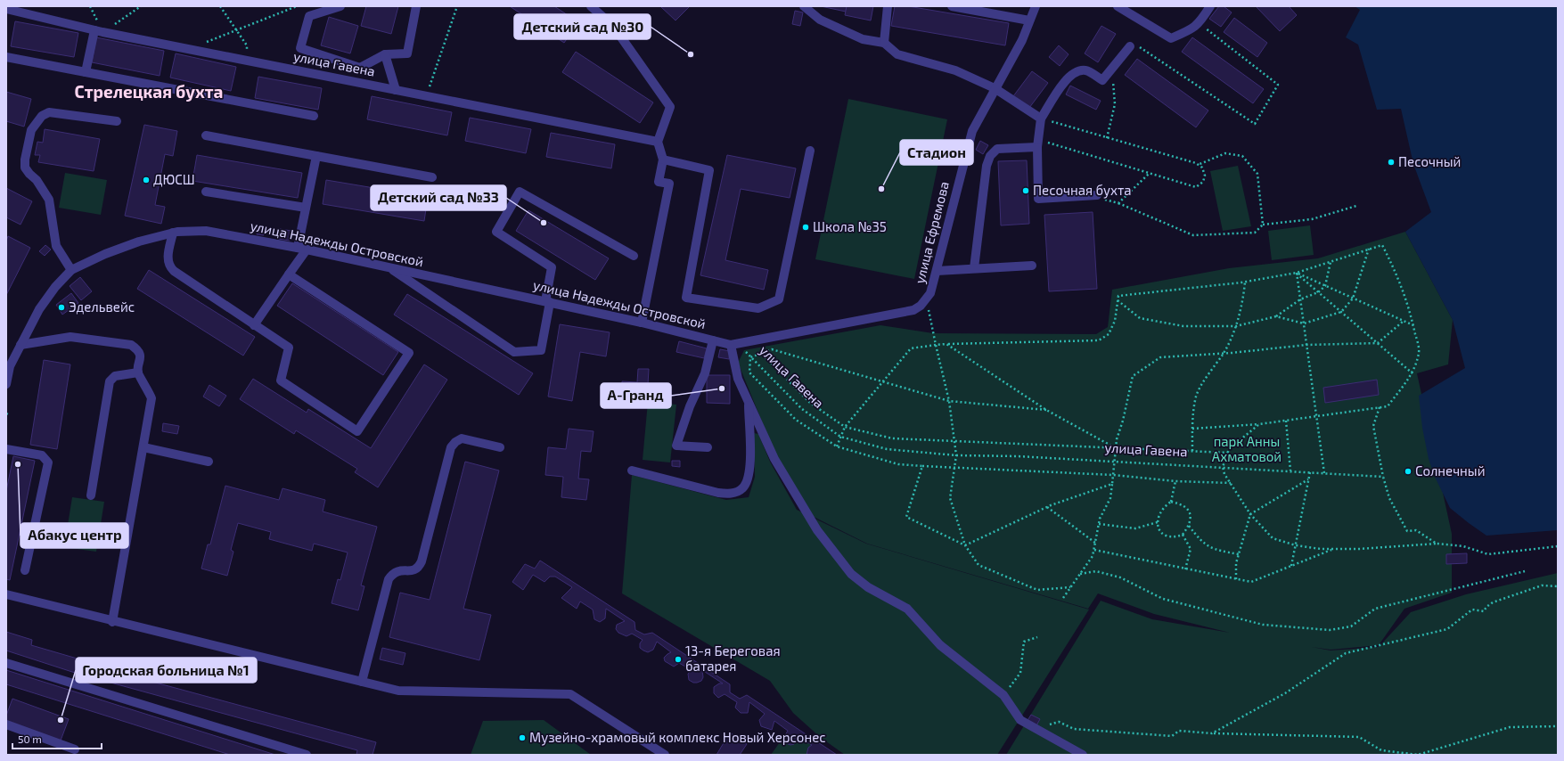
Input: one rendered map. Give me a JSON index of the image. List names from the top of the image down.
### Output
{
  "streets": {
    "street": ["улица Гавена", "улица Ефремова", "улица Надежды Островской"]
  },
  "crossings": [
    ["улица Гавена", "улица Ефремова"],
    ["улица Гавена", "улица Надежды Островской"],
    ["улица Ефремова", "улица Надежды Островской"]
  ],
  "districts": ["Стрелецкая бухта"],
  "parks": ["парк Анны Ахматовой"],
  "places": [
    "Детский сад №30",
    "Песочный",
    "ДЮСШ",
    "Стадион",
    "Песочная бухта",
    "Детский сад №33",
    "Школа №35",
    "Эдельвейс",
    "А-Гранд",
    "Абакус центр",
    "Солнечный",
    "13-я Береговая батарея",
    "Городская больница №1",
    "Музейно-храмовый комплекс Новый Херсонес"
  ],
  "scale_bar": "50 m"
}
